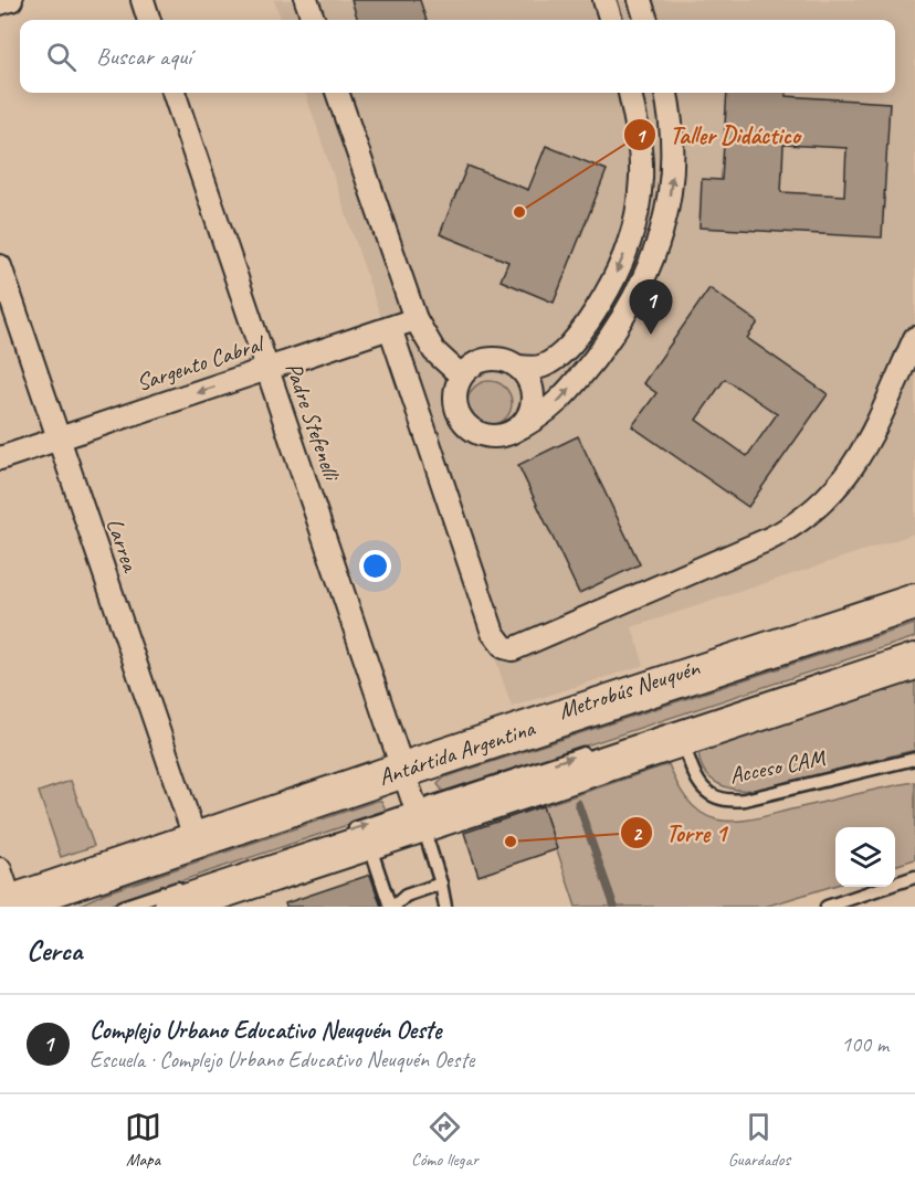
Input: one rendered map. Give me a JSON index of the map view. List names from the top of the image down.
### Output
{
  "streets": {
    "main road": ["Antártida Argentina"],
    "street": ["Sargento Cabral", "Padre Stefenelli", "Larrea"],
    "lane": ["Metrobús Neuquén", "Acceso CAM"]
  },
  "crossings": [
    ["Sargento Cabral", "Padre Stefenelli"],
    ["Sargento Cabral", "Larrea"],
    ["Padre Stefenelli", "Metrobús Neuquén"],
    ["Padre Stefenelli", "Antártida Argentina"],
    ["Larrea", "Antártida Argentina"]
  ],
  "one_way": ["Sargento Cabral", "Metrobús Neuquén"],
  "places": ["Taller Didáctico", "Torre 1"],
  "page": {
    "search": "Buscar aquí",
    "pins": "1",
    "heading": "Cerca",
    "list": [
      {
        "mark": "1",
        "name": "Complejo Urbano Educativo Neuquén Oeste",
        "note": "Escuela · Complejo Urbano Educativo Neuquén Oeste",
        "value": "100 m"
      }
    ],
    "nav": ["Mapa", "Cómo llegar", "Guardados"]
  }
}
